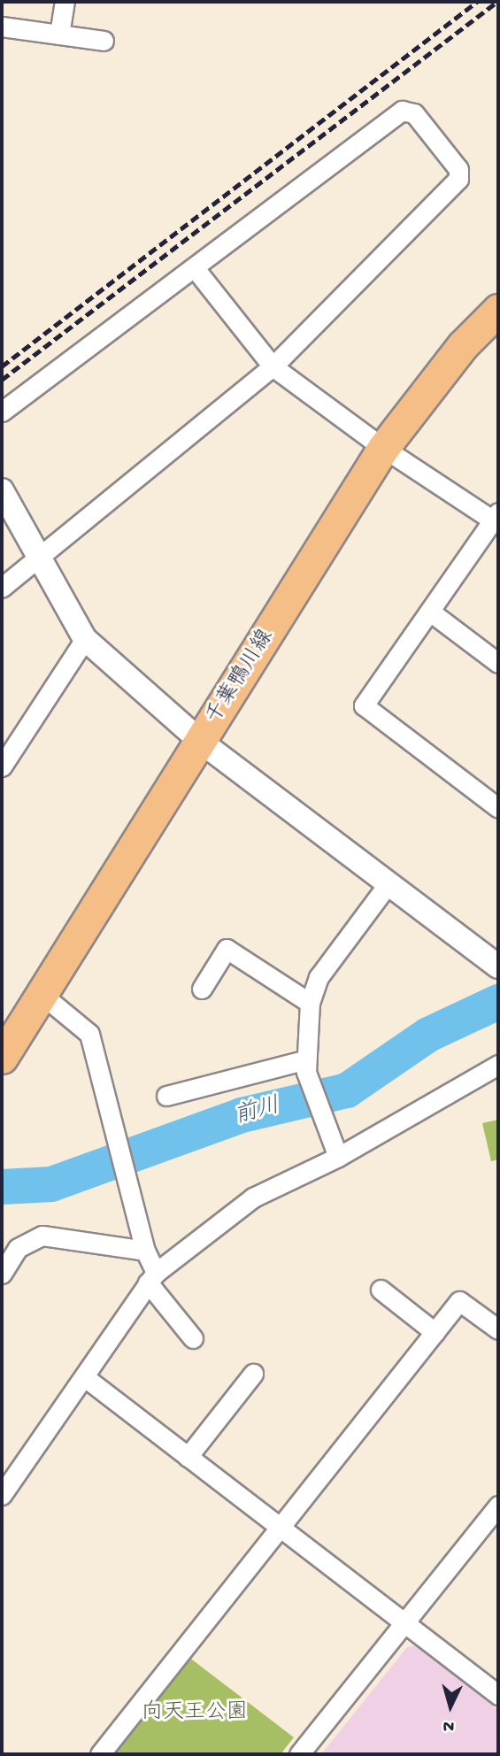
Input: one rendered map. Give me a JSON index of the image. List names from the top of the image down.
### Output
{
  "streets": {
    "main road": ["千葉鴨川線"]
  },
  "water": ["前川"],
  "parks": ["向天王公園"],
  "north": "bottom"
}
